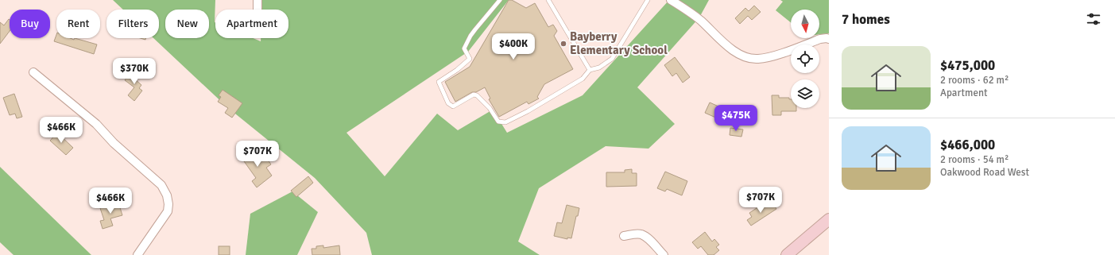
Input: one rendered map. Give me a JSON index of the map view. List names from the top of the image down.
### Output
{
  "places": ["Bayberry Elementary School"],
  "north": "bottom",
  "page": {
    "heading": "7 homes",
    "chip": [
      "Buy",
      "Rent",
      "Filters",
      "New",
      "Apartment"
    ],
    "price": [
      "$400K",
      "$370K",
      "$475K",
      "$466K",
      "$707K",
      "$707K",
      "$466K"
    ],
    "list": [
      {
        "name": "$475,000",
        "note": "2 rooms · 62 m² · Apartment"
      },
      {
        "name": "$466,000",
        "note": "2 rooms · 54 m² · Oakwood Road West"
      }
    ]
  }
}
